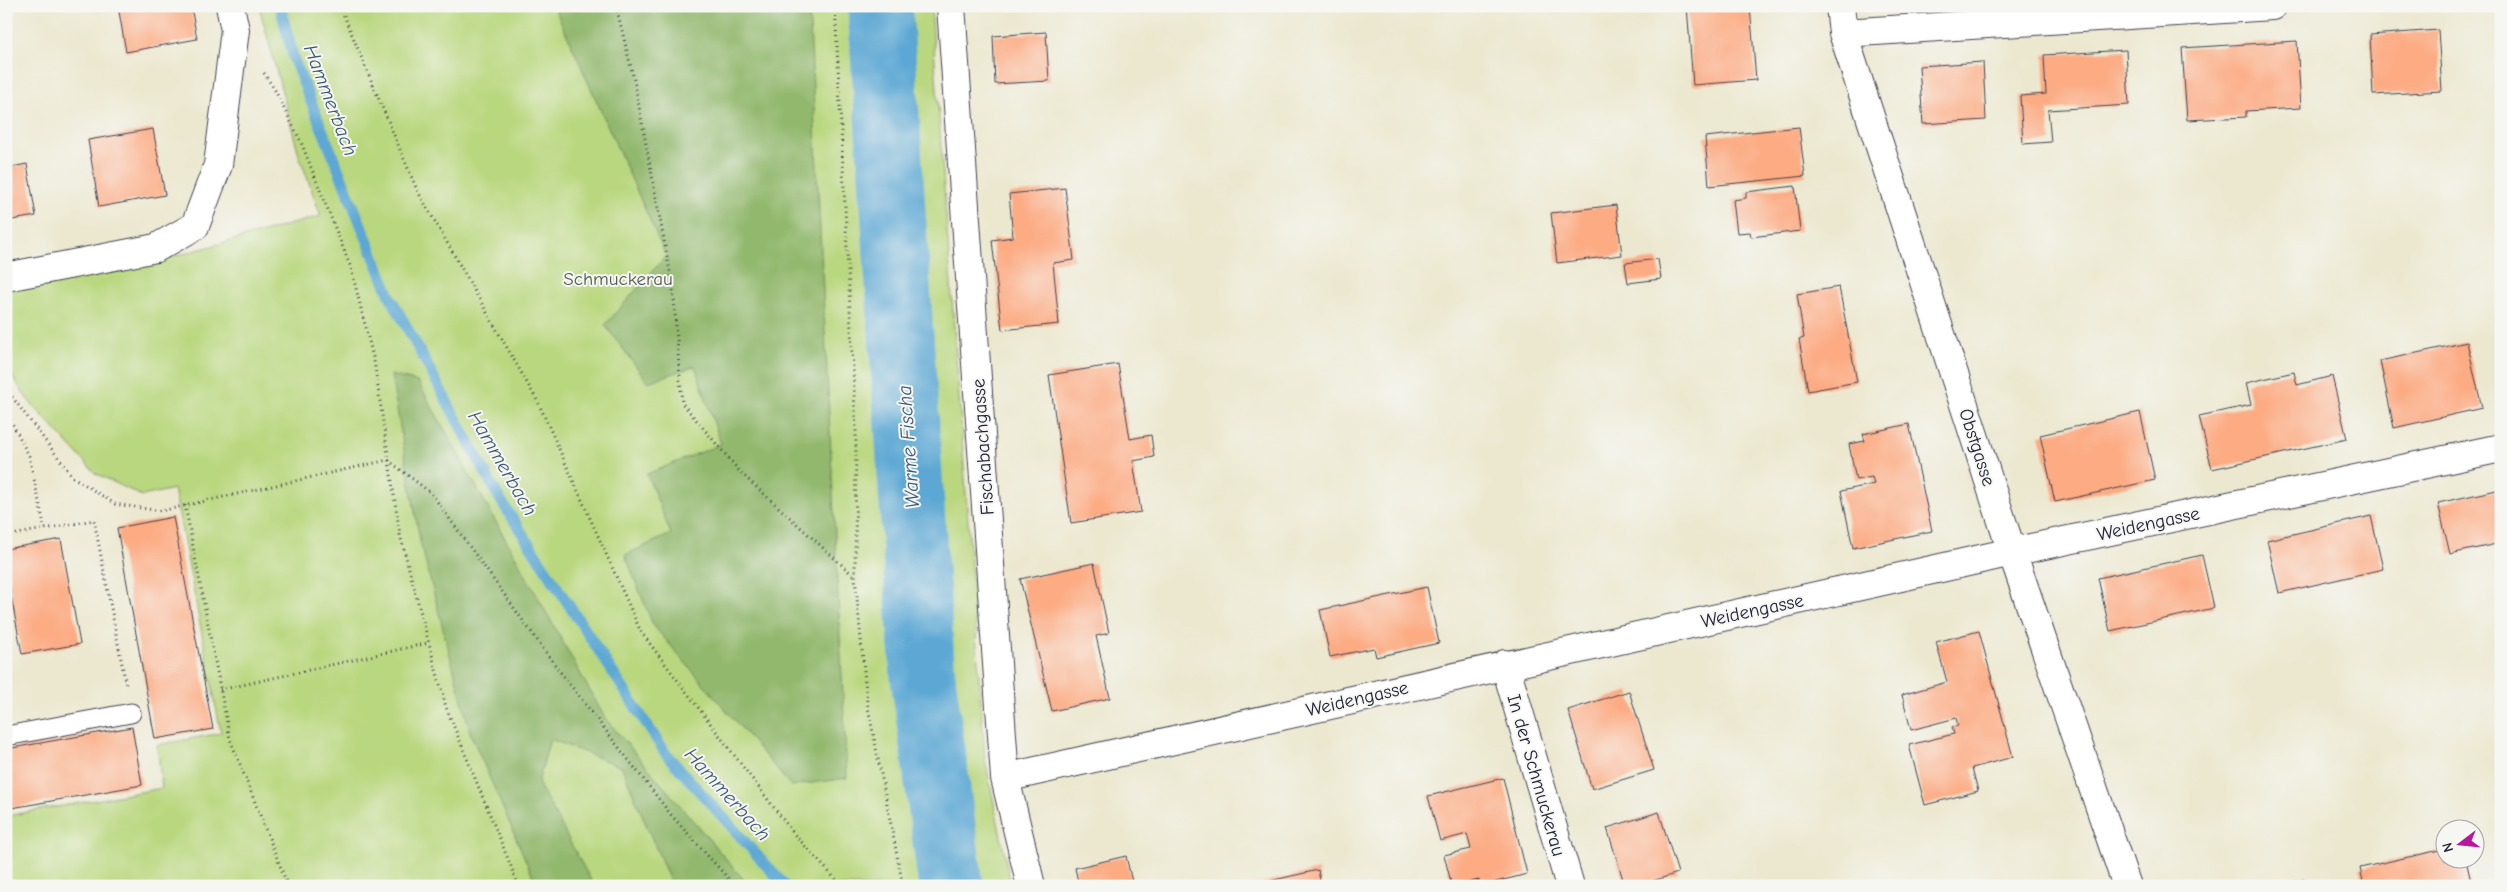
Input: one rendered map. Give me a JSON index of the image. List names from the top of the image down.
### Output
{
  "streets": {
    "street": [
      "Fischabachgasse",
      "Obstgasse",
      "Weidengasse",
      "In der Schmuckerau"
    ]
  },
  "crossings": [
    ["Fischabachgasse", "Weidengasse"],
    ["Obstgasse", "Weidengasse"],
    ["Weidengasse", "In der Schmuckerau"]
  ],
  "water": ["Hammerbach", "Warme Fischa"],
  "parks": ["Schmuckerau"],
  "north": "left"
}
